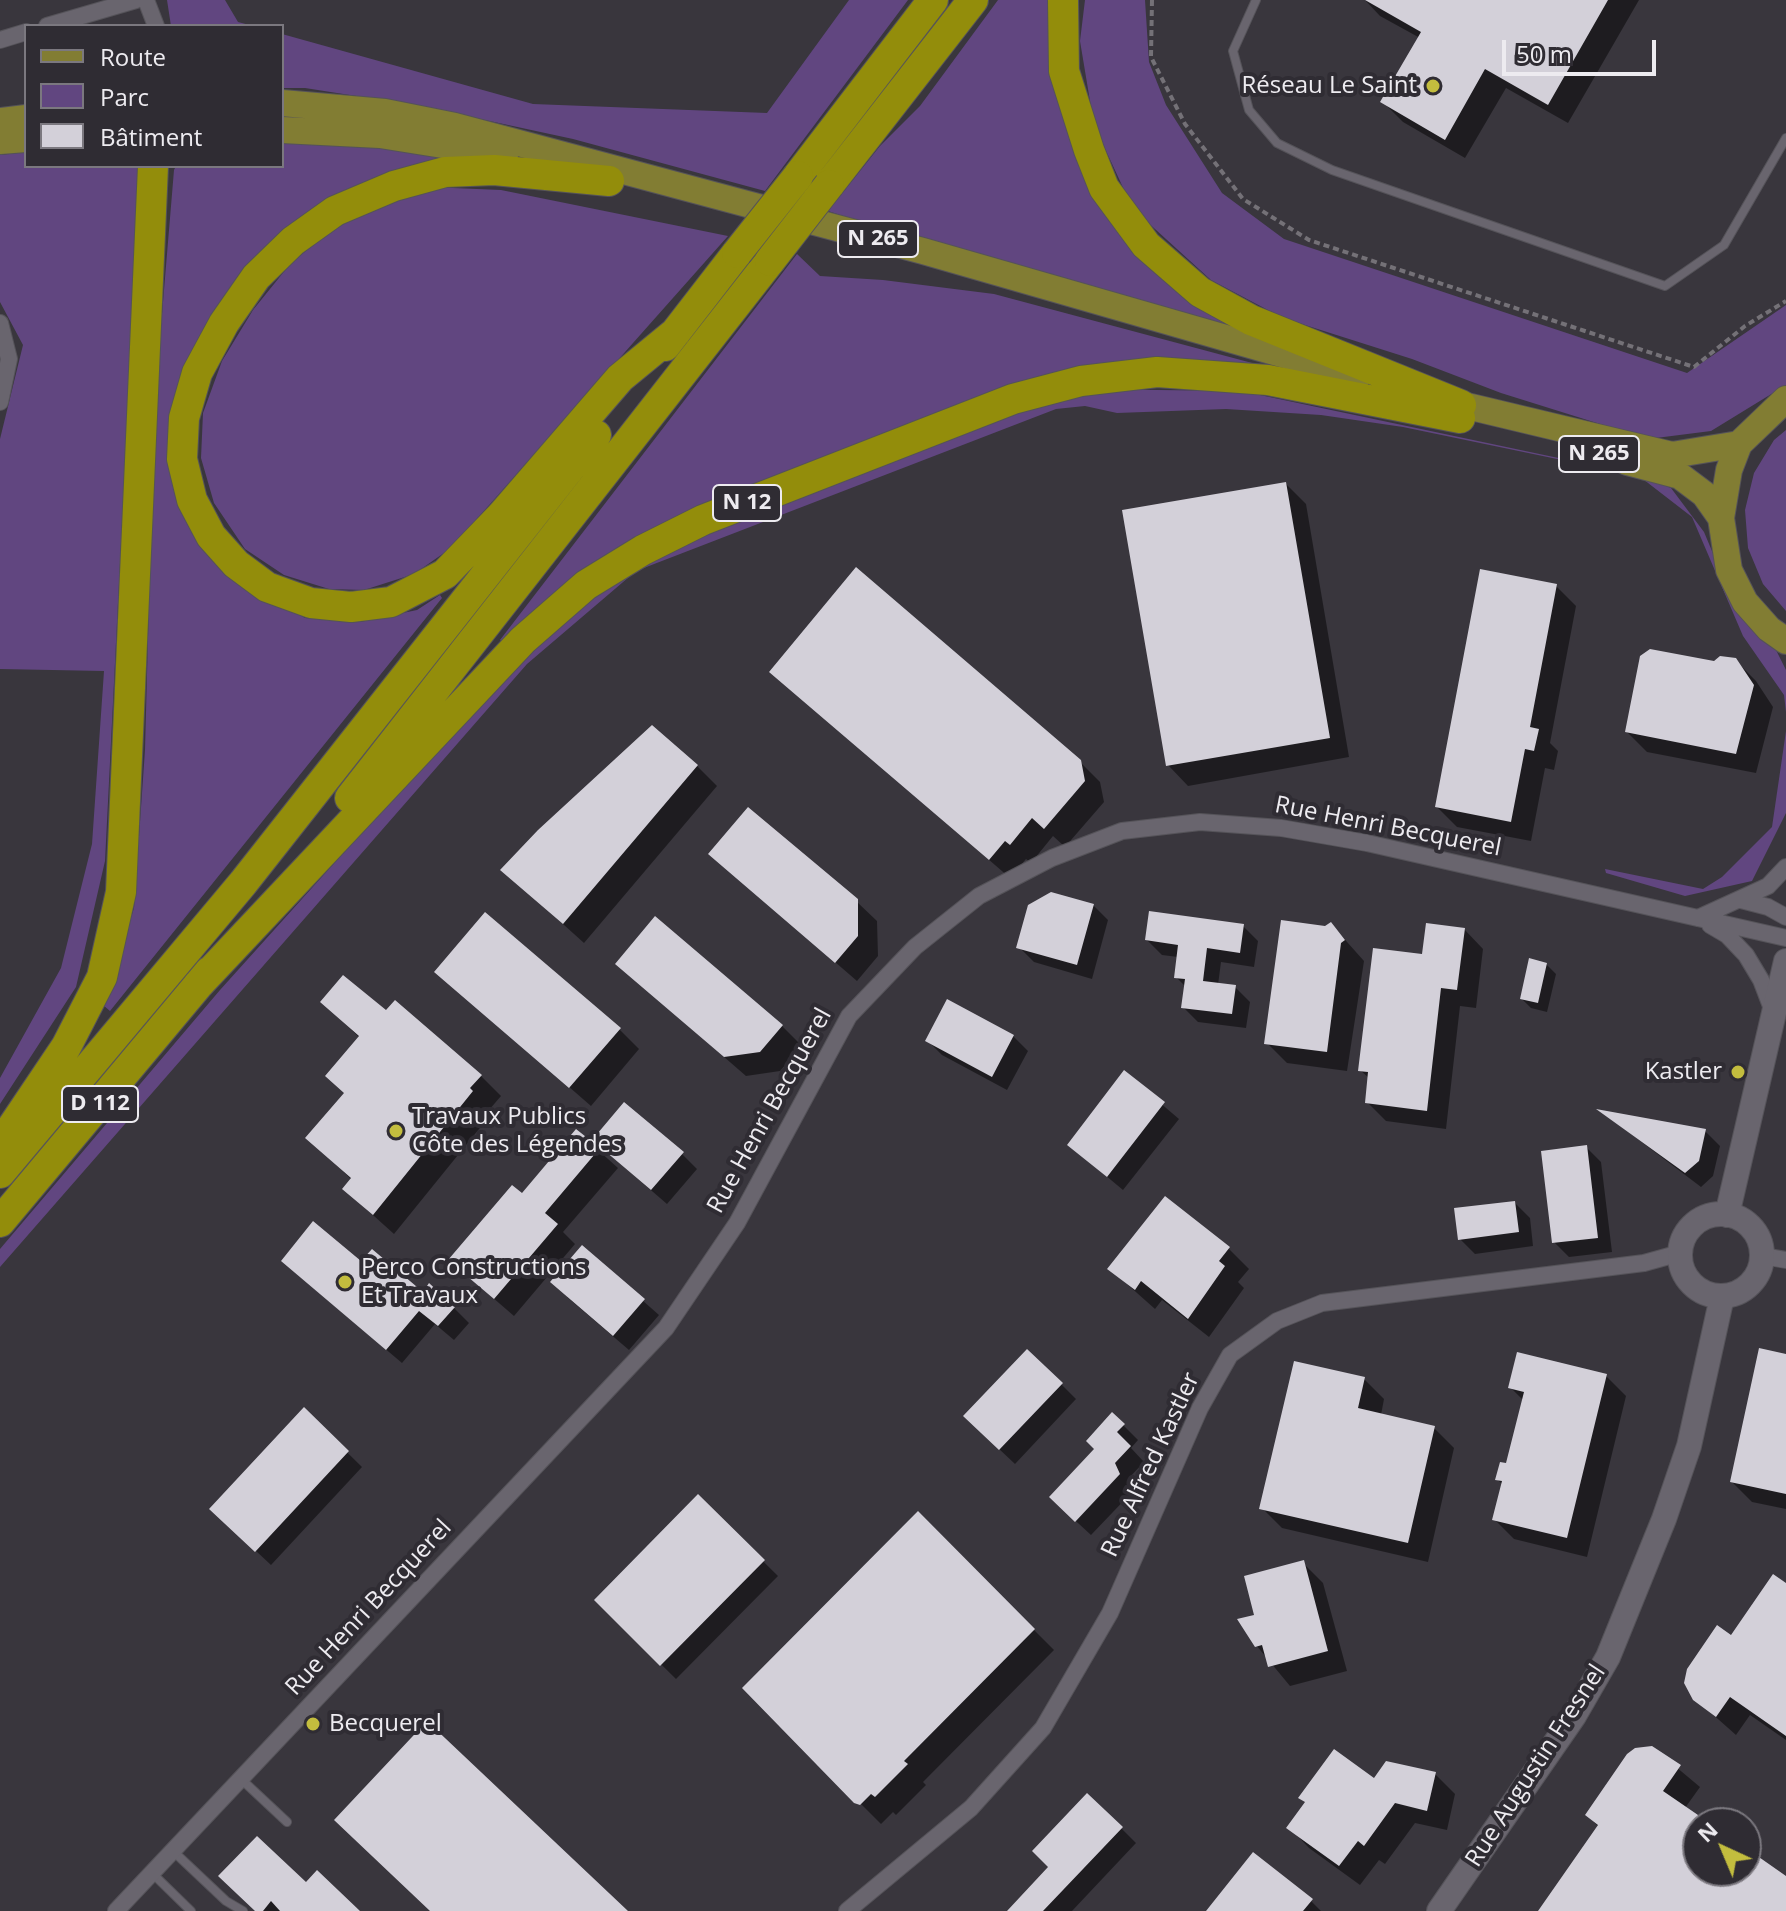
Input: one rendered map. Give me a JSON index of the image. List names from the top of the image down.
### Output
{
  "streets": {
    "highway": ["N 12", "D 112"],
    "main road": ["N 265"],
    "street": ["Rue Henri Becquerel", "Rue Alfred Kastler", "Rue Augustin Fresnel"]
  },
  "crossings": [
    ["N 265", "N 12"],
    ["N 12", "D 112"],
    ["Rue Alfred Kastler", "Rue Augustin Fresnel"]
  ],
  "places": [
    "Réseau Le Saint",
    "Kastler",
    "Travaux Publics Côte des Légendes",
    "Perco Constructions Et Travaux",
    "Becquerel"
  ],
  "legend": ["Route", "Parc", "Bâtiment"],
  "scale_bar": "50 m",
  "north": "top left"
}
